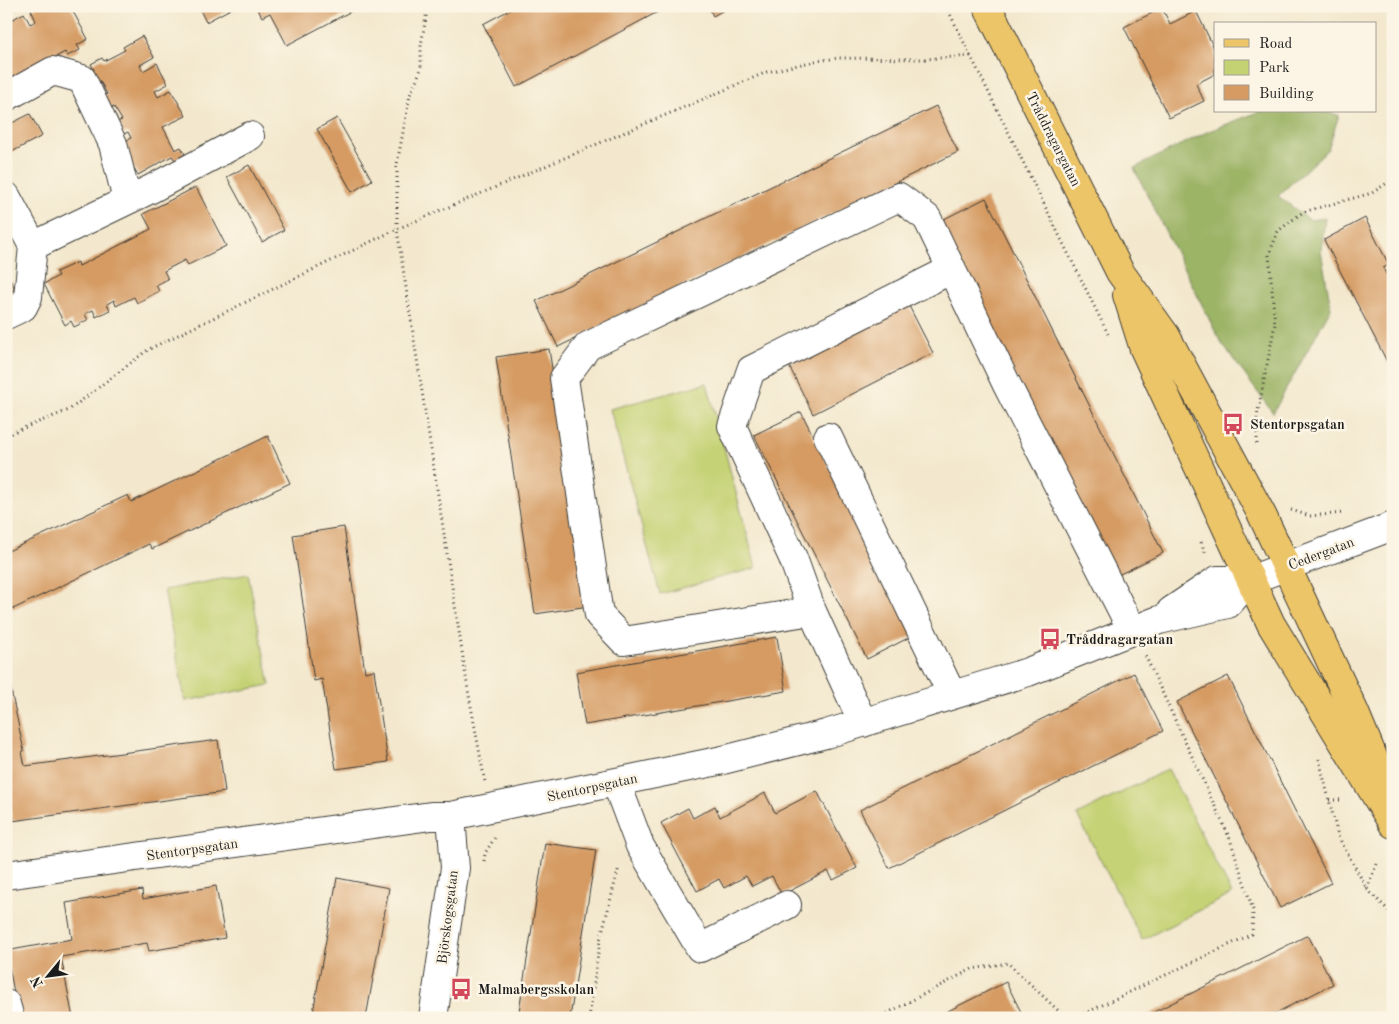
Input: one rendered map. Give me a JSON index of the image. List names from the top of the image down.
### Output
{
  "streets": {
    "main road": ["Tråddragargatan"],
    "street": ["Cedergatan", "Stentorpsgatan", "Björskogsgatan"]
  },
  "crossings": [
    ["Tråddragargatan", "Cedergatan"],
    ["Tråddragargatan", "Stentorpsgatan"],
    ["Cedergatan", "Stentorpsgatan"],
    ["Stentorpsgatan", "Björskogsgatan"]
  ],
  "places": {
    "bus stop": ["Stentorpsgatan", "Tråddragargatan", "Malmabergsskolan"]
  },
  "legend": ["Road", "Park", "Building"],
  "north": "bottom left"
}
